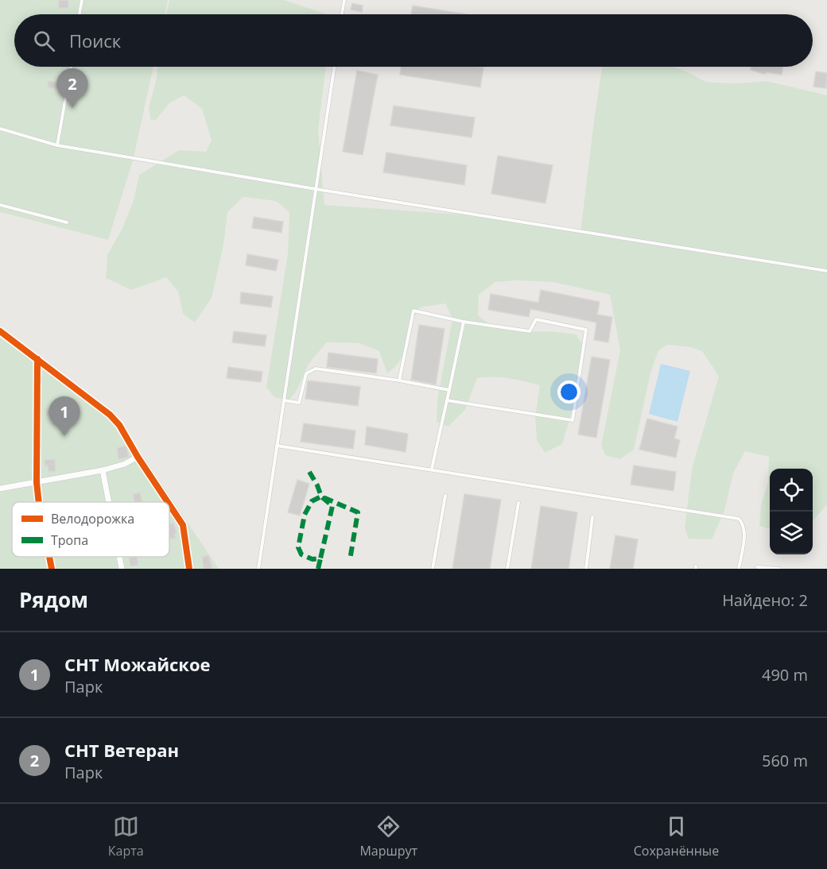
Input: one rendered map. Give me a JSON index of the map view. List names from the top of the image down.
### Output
{
  "legend": ["Велодорожка", "Тропа"],
  "page": {
    "search": "Поиск",
    "pins": ["2", "1"],
    "heading": ["Рядом", "Найдено: 2"],
    "list": [
      {
        "mark": "1",
        "name": "СНТ Можайское",
        "note": "Парк",
        "value": "490 m"
      },
      {
        "mark": "2",
        "name": "СНТ Ветеран",
        "note": "Парк",
        "value": "560 m"
      }
    ],
    "nav": ["Карта", "Маршрут", "Сохранённые"]
  }
}
